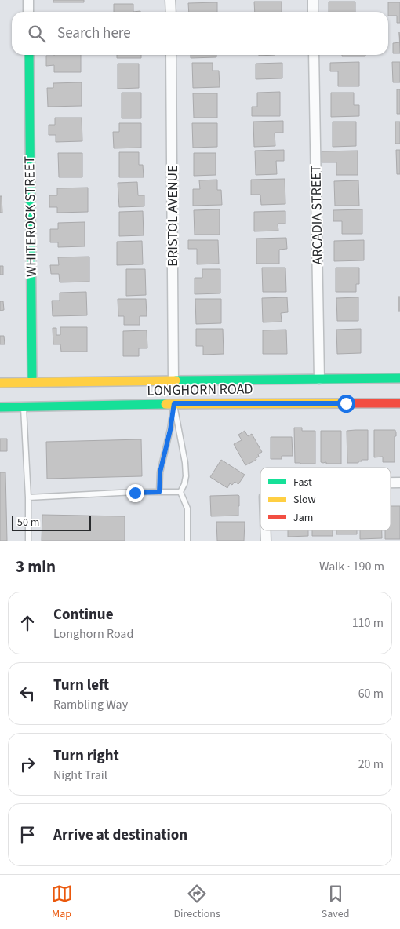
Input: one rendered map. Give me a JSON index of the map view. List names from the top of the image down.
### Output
{
  "streets": {
    "main road": ["WHITEROCK STREET", "LONGHORN ROAD"],
    "street": ["ARCADIA STREET", "BRISTOL AVENUE"]
  },
  "crossings": [
    ["ARCADIA STREET", "LONGHORN ROAD"],
    ["BRISTOL AVENUE", "LONGHORN ROAD"],
    ["WHITEROCK STREET", "LONGHORN ROAD"]
  ],
  "legend": ["Fast", "Slow", "Jam"],
  "scale_bar": "50 m",
  "page": {
    "search": "Search here",
    "scale": "50 m",
    "heading": ["3 min", "Walk · 190 m"],
    "list": [
      ["Continue", "Longhorn Road", "110 m"],
      ["Turn left", "Rambling Way", "60 m"],
      ["Turn right", "Night Trail", "20 m"],
      "Arrive at destination"
    ],
    "nav": ["Map", "Directions", "Saved"]
  }
}
